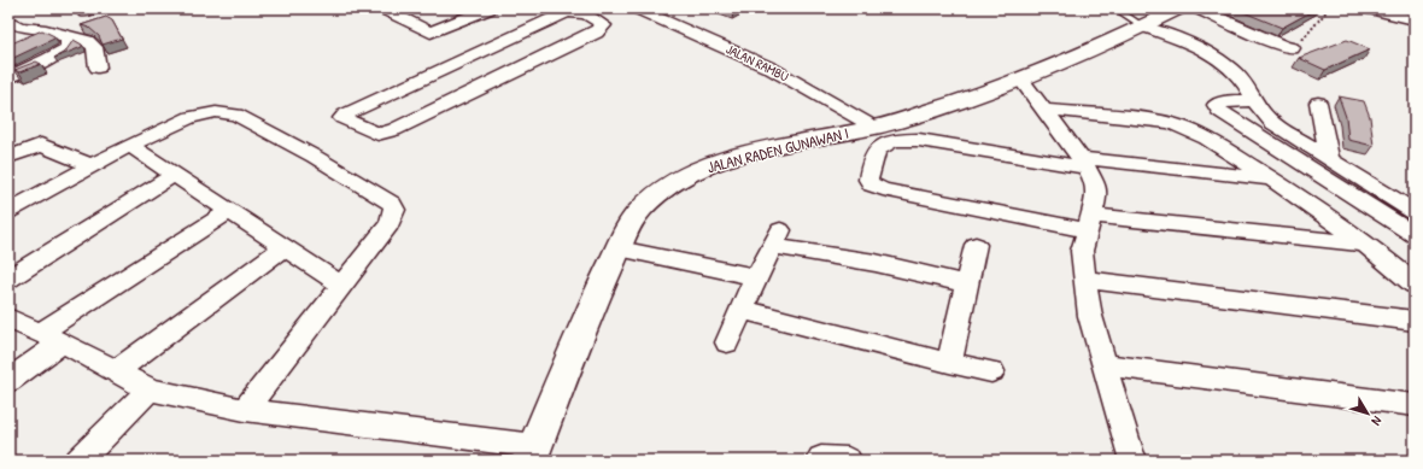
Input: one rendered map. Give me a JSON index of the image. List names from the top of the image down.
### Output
{
  "streets": {
    "highway": ["JALAN RADEN GUNAWAN I"],
    "street": ["JALAN RAMBU"]
  },
  "crossings": [
    ["JALAN RAMBU", "JALAN RADEN GUNAWAN I"]
  ],
  "north": "bottom right"
}
